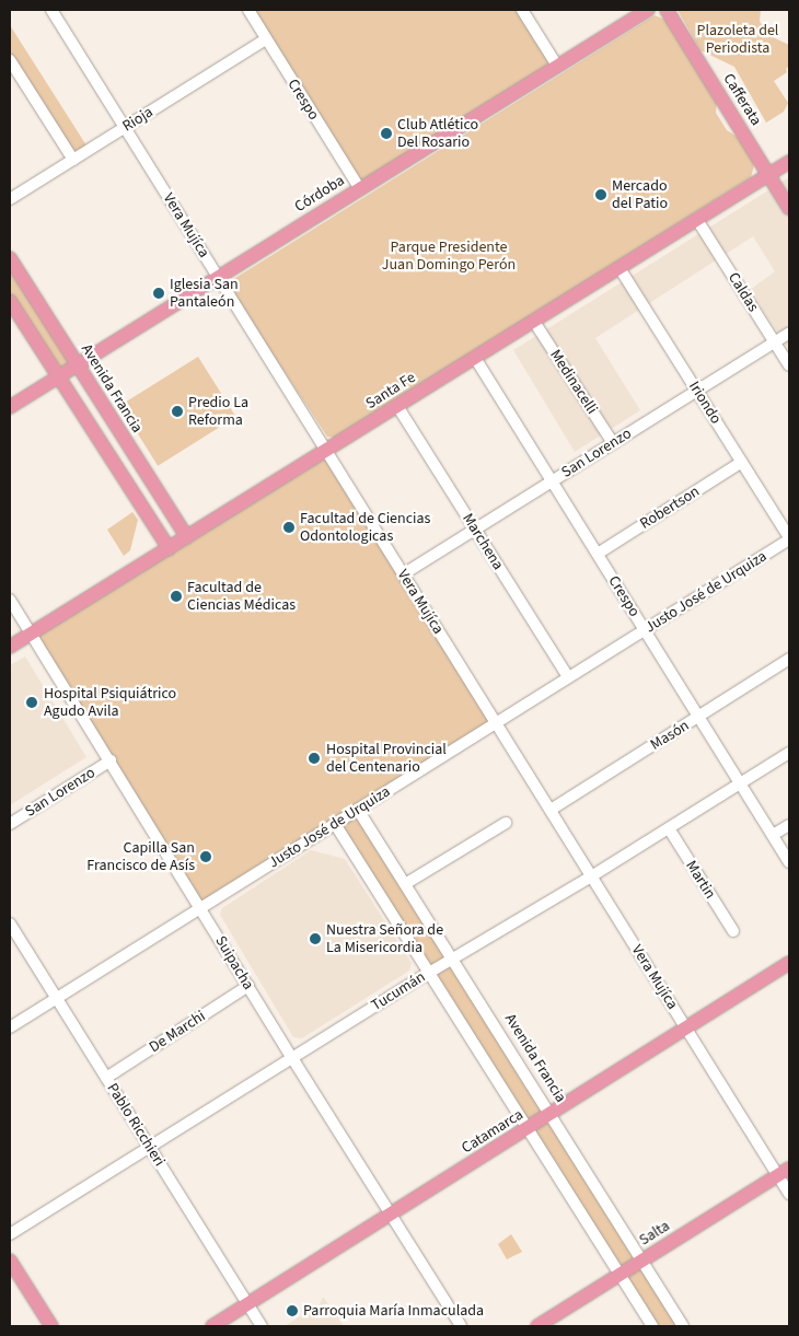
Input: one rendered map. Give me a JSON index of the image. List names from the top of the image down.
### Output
{
  "streets": {
    "main road": [
      "Cafferata",
      "Córdoba",
      "Avenida Francia",
      "Santa Fe",
      "Catamarca",
      "Salta"
    ],
    "street": [
      "Crespo",
      "Rioja",
      "Vera Mujíca",
      "Caldas",
      "Medinacelli",
      "Iriondo",
      "San Lorenzo",
      "Robertson",
      "Marchena",
      "Justo José de Urquiza",
      "Masón",
      "Martin",
      "Suipacha",
      "Tucumán",
      "De Marchi",
      "Pablo Ricchieri"
    ]
  },
  "crossings": [
    ["Crespo", "Rioja"],
    ["Crespo", "Córdoba"],
    ["Crespo", "Santa Fe"],
    ["Crespo", "San Lorenzo"],
    ["Crespo", "Robertson"],
    ["Crespo", "Justo José de Urquiza"],
    ["Crespo", "Masón"],
    ["Crespo", "Tucumán"],
    ["Cafferata", "Santa Fe"],
    ["Rioja", "Vera Mujíca"],
    ["Córdoba", "Vera Mujíca"],
    ["Córdoba", "Avenida Francia"],
    ["Vera Mujíca", "Santa Fe"],
    ["Vera Mujíca", "San Lorenzo"],
    ["Vera Mujíca", "Justo José de Urquiza"],
    ["Vera Mujíca", "Masón"],
    ["Vera Mujíca", "Tucumán"],
    ["Vera Mujíca", "Catamarca"],
    ["Vera Mujíca", "Salta"],
    ["Caldas", "Santa Fe"],
    ["Caldas", "San Lorenzo"],
    ["Medinacelli", "Santa Fe"],
    ["Medinacelli", "San Lorenzo"],
    ["Avenida Francia", "Santa Fe"],
    ["Avenida Francia", "Justo José de Urquiza"],
    ["Avenida Francia", "Tucumán"],
    ["Avenida Francia", "Catamarca"],
    ["Avenida Francia", "Salta"],
    ["Santa Fe", "Iriondo"],
    ["Santa Fe", "Marchena"],
    ["Santa Fe", "Suipacha"],
    ["Iriondo", "San Lorenzo"],
    ["Iriondo", "Robertson"],
    ["Iriondo", "Justo José de Urquiza"],
    ["San Lorenzo", "Marchena"],
    ["San Lorenzo", "Suipacha"],
    ["Marchena", "Justo José de Urquiza"],
    ["Justo José de Urquiza", "Suipacha"],
    ["Justo José de Urquiza", "Pablo Ricchieri"],
    ["Martin", "Tucumán"],
    ["Suipacha", "Tucumán"],
    ["Suipacha", "De Marchi"],
    ["Suipacha", "Catamarca"],
    ["Tucumán", "Pablo Ricchieri"],
    ["De Marchi", "Pablo Ricchieri"],
    ["Pablo Ricchieri", "Catamarca"]
  ],
  "parks": ["Plazoleta del Periodista", "Parque Presidente Juan Domingo Perón"],
  "places": [
    "Club Atlético Del Rosario",
    "Mercado del Patio",
    "Iglesia San Pantaleón",
    "Predio La Reforma",
    "Facultad de Ciencias Odontologicas",
    "Facultad de Ciencias Médicas",
    "Hospital Psiquiátrico Agudo Avila",
    "Hospital Provincial del Centenario",
    "Capilla San Francisco de Asís",
    "Nuestra Señora de La Misericordia",
    "Parroquia María Inmaculada"
  ]
}
